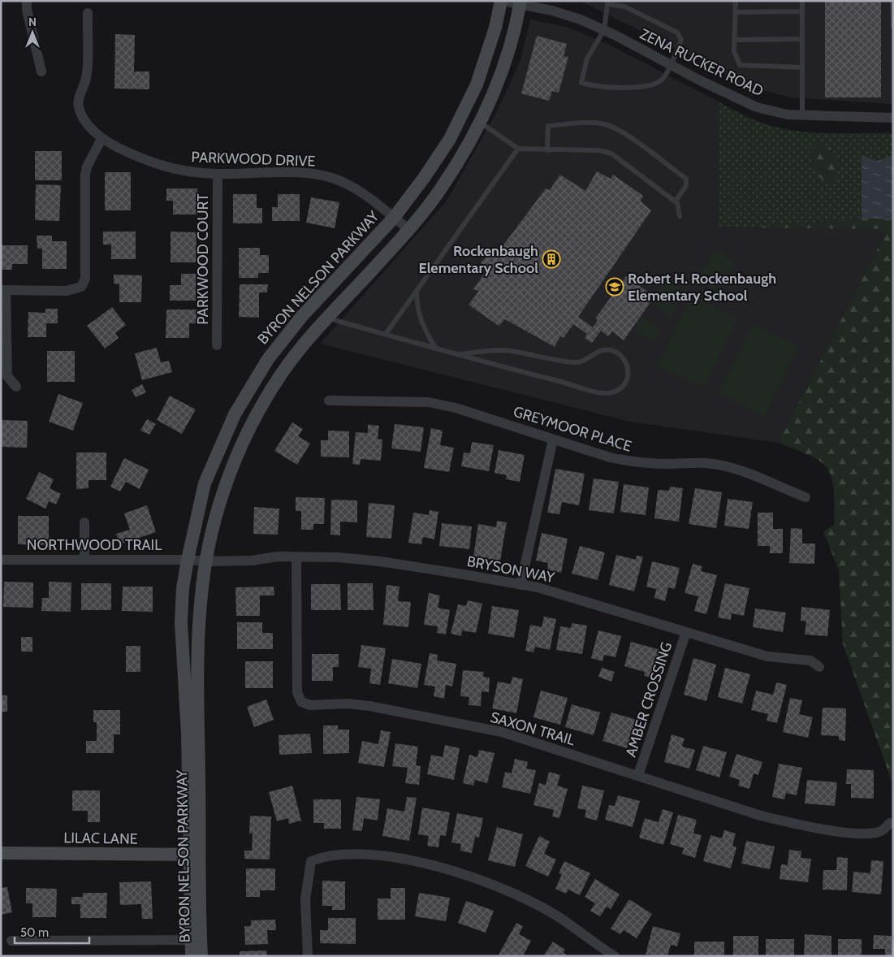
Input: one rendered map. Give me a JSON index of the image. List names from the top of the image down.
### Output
{
  "streets": {
    "street": [
      "ZENA RUCKER ROAD",
      "PARKWOOD DRIVE",
      "PARKWOOD COURT",
      "BYRON NELSON PARKWAY",
      "GREYMOOR PLACE",
      "NORTHWOOD TRAIL",
      "BRYSON WAY",
      "AMBER CROSSING",
      "SAXON TRAIL",
      "LILAC LANE"
    ]
  },
  "crossings": [
    ["ZENA RUCKER ROAD", "BYRON NELSON PARKWAY"],
    ["PARKWOOD DRIVE", "PARKWOOD COURT"],
    ["PARKWOOD DRIVE", "BYRON NELSON PARKWAY"],
    ["BYRON NELSON PARKWAY", "NORTHWOOD TRAIL"],
    ["BYRON NELSON PARKWAY", "BRYSON WAY"],
    ["BYRON NELSON PARKWAY", "LILAC LANE"],
    ["NORTHWOOD TRAIL", "BRYSON WAY"],
    ["BRYSON WAY", "AMBER CROSSING"],
    ["BRYSON WAY", "SAXON TRAIL"],
    ["AMBER CROSSING", "SAXON TRAIL"]
  ],
  "places": {
    "building": ["Rockenbaugh Elementary School"],
    "school or university": ["Robert H. Rockenbaugh Elementary School"]
  },
  "scale_bar": "50 m",
  "north": "top"
}
